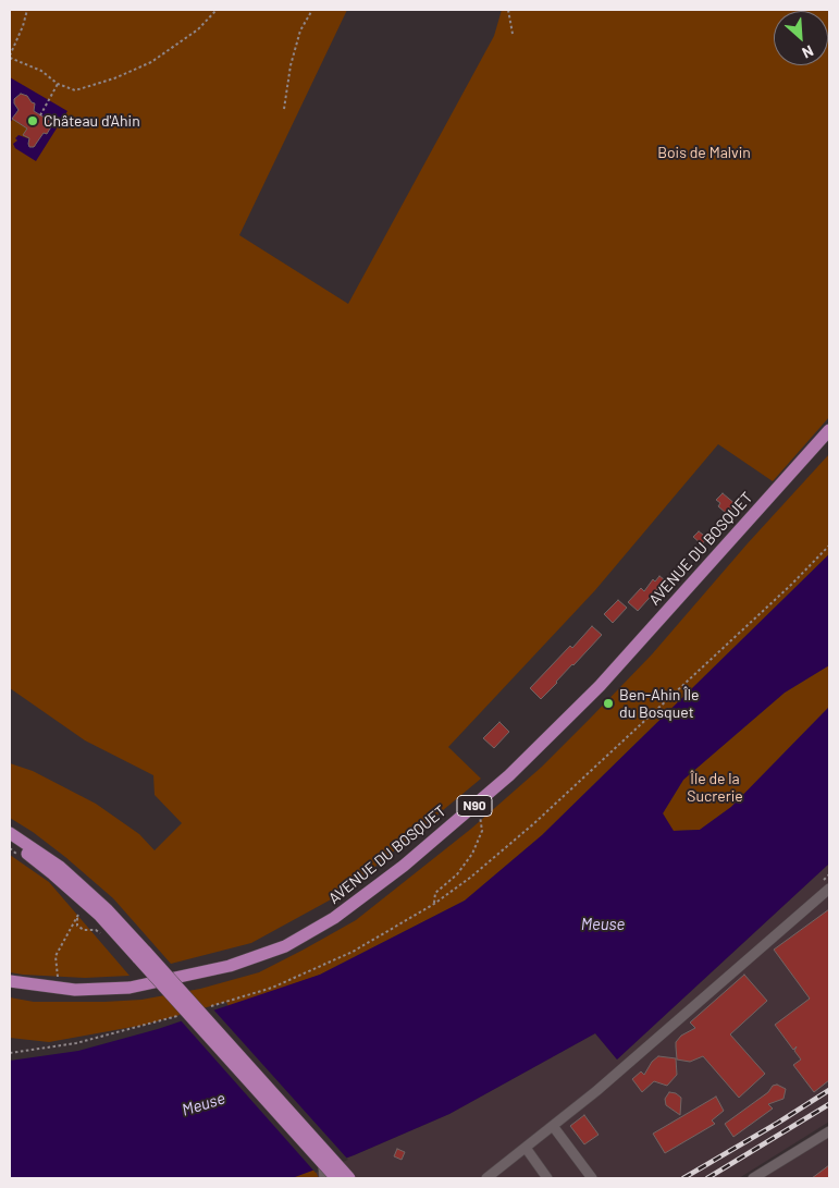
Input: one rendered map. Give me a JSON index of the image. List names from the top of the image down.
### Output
{
  "streets": {
    "main road": ["AVENUE DU BOSQUET", "N90"]
  },
  "water": ["Meuse"],
  "parks": ["Bois de Malvin", "Île de la Sucrerie"],
  "places": ["Château d'Ahin", "Ben-Ahin Île du Bosquet"],
  "north": "bottom right"
}
